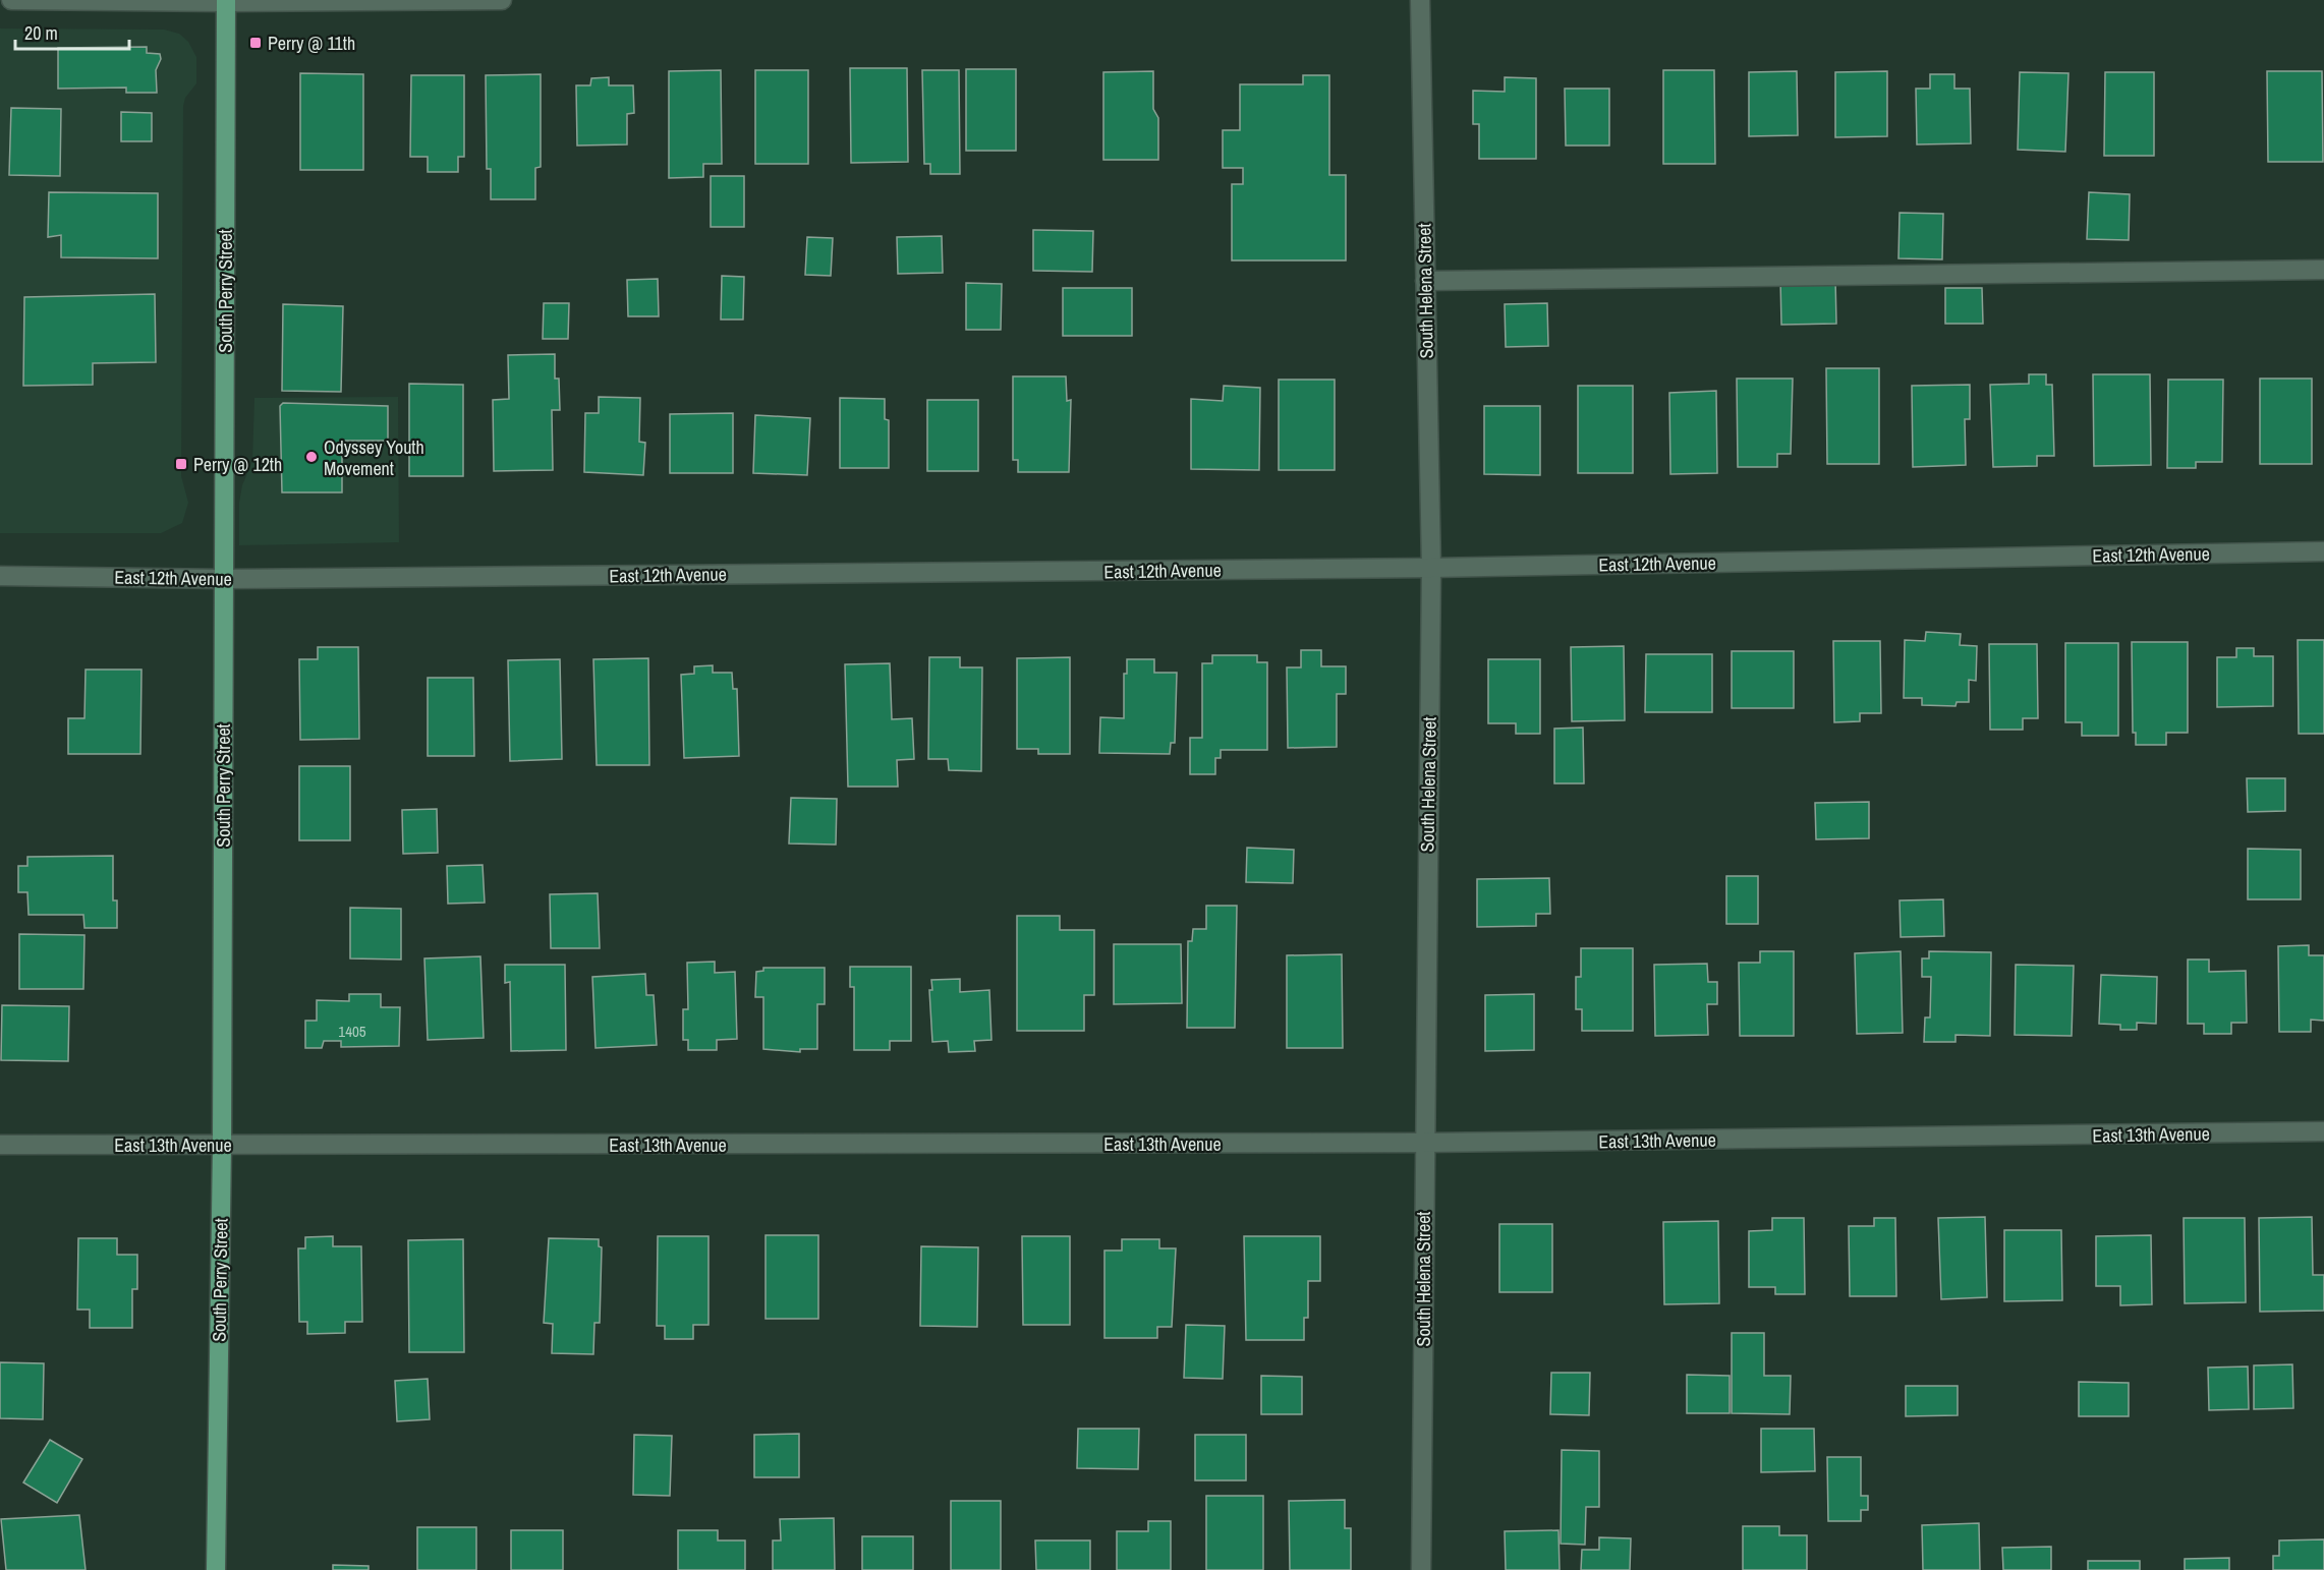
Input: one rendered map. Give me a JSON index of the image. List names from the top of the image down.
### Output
{
  "streets": {
    "main road": ["South Perry Street"],
    "street": ["South Helena Street", "East 12th Avenue", "East 13th Avenue"]
  },
  "crossings": [
    ["South Perry Street", "East 12th Avenue"],
    ["South Perry Street", "East 13th Avenue"],
    ["South Helena Street", "East 12th Avenue"],
    ["South Helena Street", "East 13th Avenue"]
  ],
  "places": {
    "transit": ["Perry @ 11th", "Perry @ 12th"],
    "other": ["Odyssey Youth Movement"]
  },
  "house_numbers": ["1405"],
  "scale_bar": "20 m"
}
